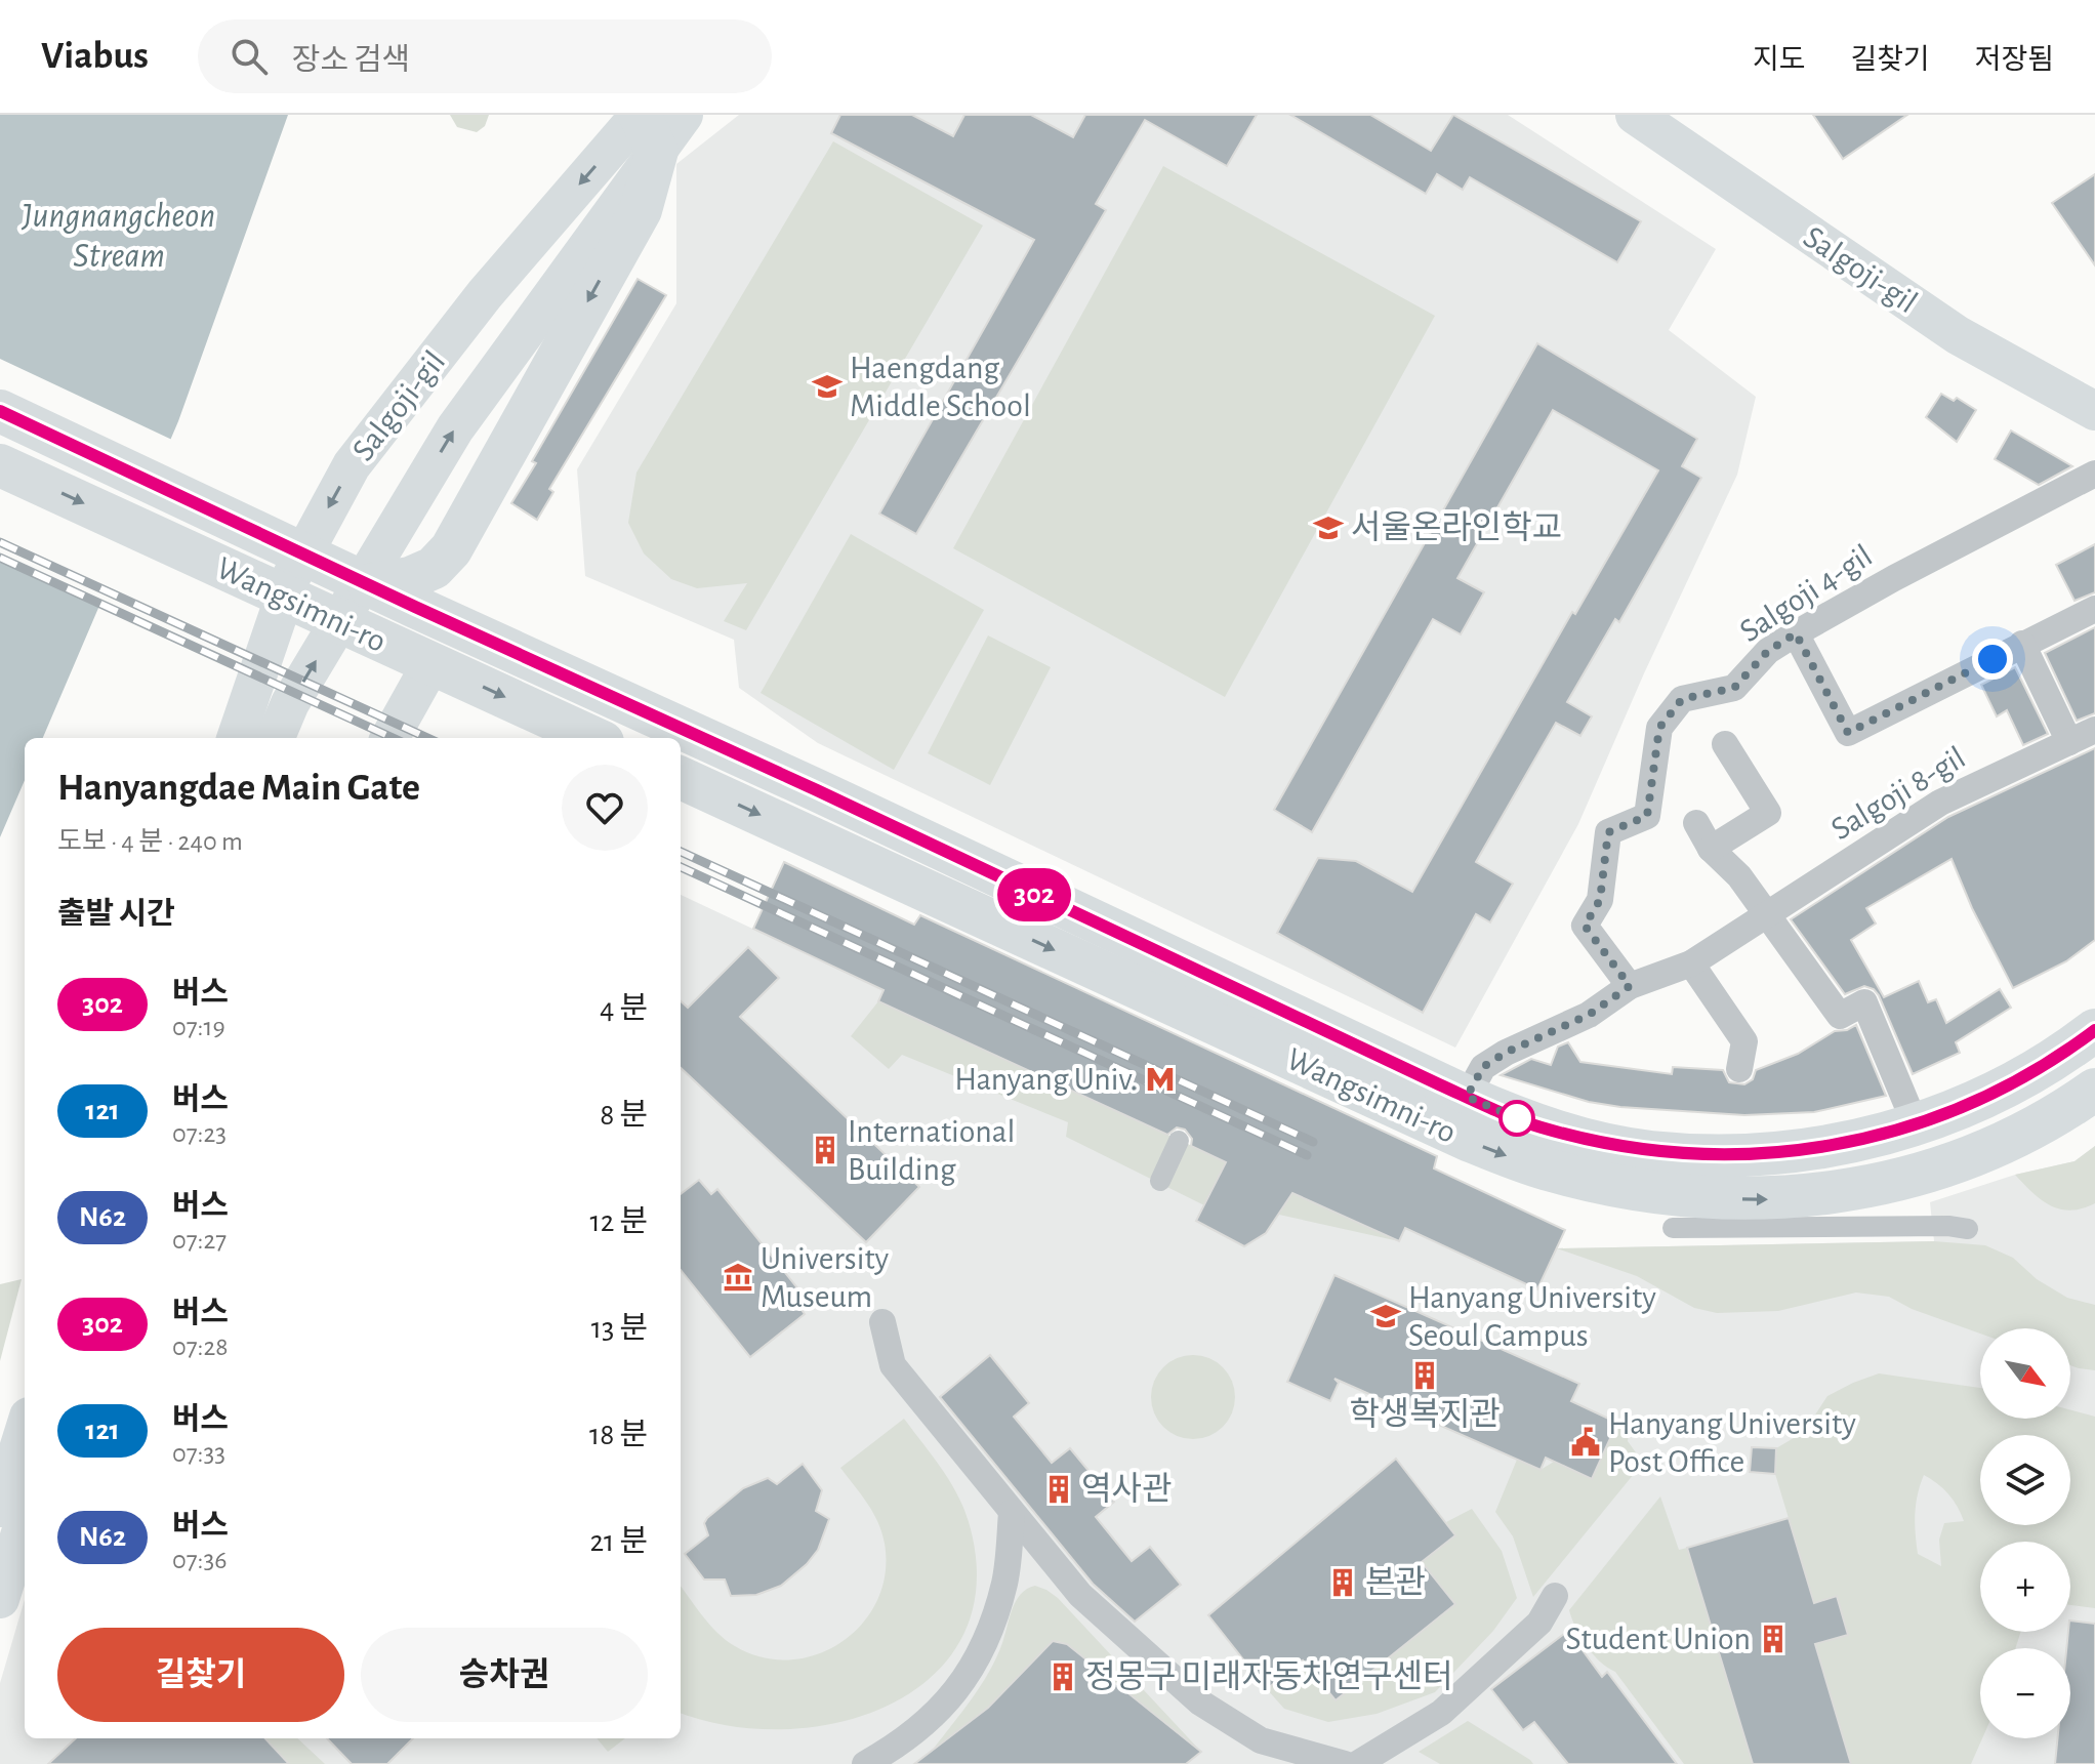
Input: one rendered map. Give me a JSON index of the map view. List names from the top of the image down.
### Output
{
  "streets": {
    "main road": ["Salgoji-gil", "Wangsimni-ro"],
    "street": ["Salgoji 4-gil", "Salgoji 8-gil"]
  },
  "crossings": [
    ["Salgoji 4-gil", "Salgoji 8-gil"],
    ["Wangsimni-ro", "Salgoji 8-gil"]
  ],
  "water": ["Jungnangcheon Stream"],
  "places": {
    "school or university": ["Haengdang Middle School", "서울온라인학교", "Hanyang University Seoul Campus"],
    "metro station": ["Hanyang Univ."],
    "building": [
      "International Building",
      "학생복지관",
      "역사관",
      "본관",
      "Student Union",
      "정몽구 미래자동차연구센터"
    ],
    "museum": ["University Museum"],
    "public building": ["Hanyang University Post Office"]
  },
  "lines": ["bus line 302"],
  "north": "bottom right",
  "page": {
    "header": "Viabus",
    "search": "장소 검색",
    "nav": ["지도", "길찾기", "저장됨"],
    "on_map": "302",
    "heading": [
      ["Hanyangdae Main Gate", "도보 · 4 분 · 240 m"],
      "출발 시간"
    ],
    "list": [
      {
        "mark": "302",
        "name": "버스",
        "note": "07:19",
        "value": "4 분"
      },
      {
        "mark": "121",
        "name": "버스",
        "note": "07:23",
        "value": "8 분"
      },
      {
        "mark": "N62",
        "name": "버스",
        "note": "07:27",
        "value": "12 분"
      },
      {
        "mark": "302",
        "name": "버스",
        "note": "07:28",
        "value": "13 분"
      },
      {
        "mark": "121",
        "name": "버스",
        "note": "07:33",
        "value": "18 분"
      },
      {
        "mark": "N62",
        "name": "버스",
        "note": "07:36",
        "value": "21 분"
      }
    ],
    "map_buttons": ["+", "−"],
    "buttons": ["길찾기", "승차권"]
  }
}
